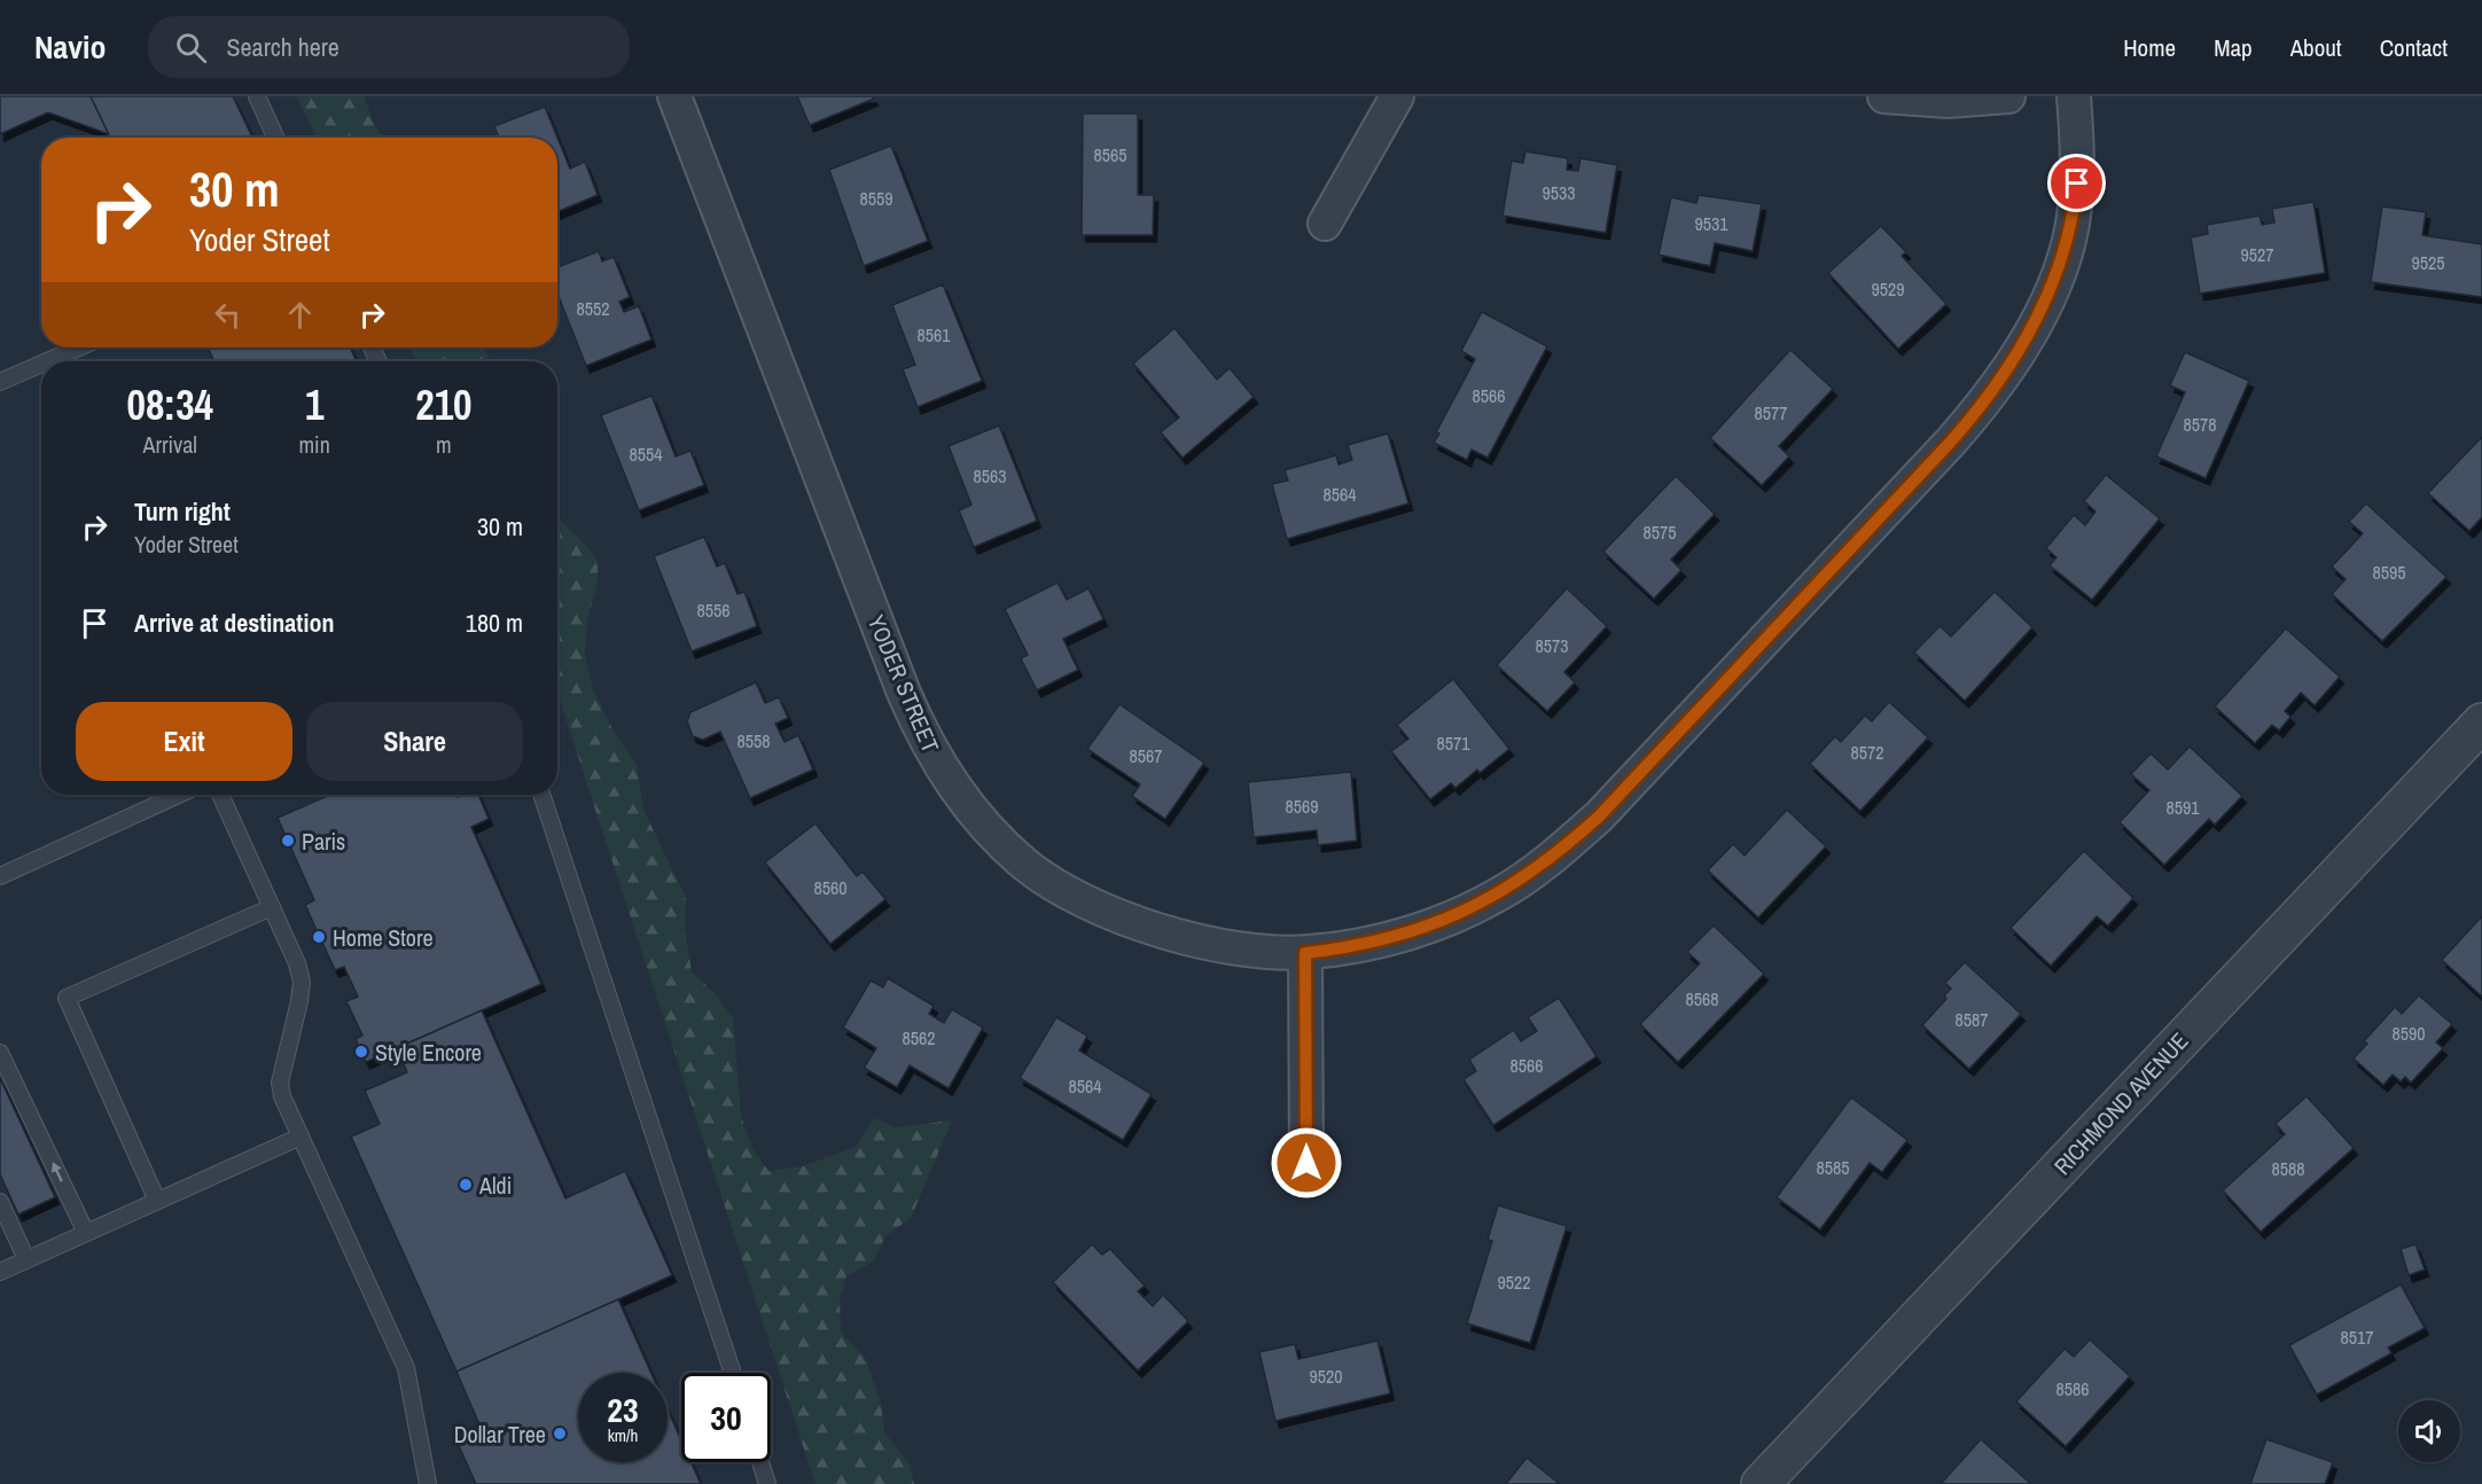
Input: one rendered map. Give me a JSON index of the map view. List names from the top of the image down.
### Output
{
  "streets": {
    "street": ["YODER STREET", "RICHMOND AVENUE"]
  },
  "places": [
    "Paris",
    "Home Store",
    "Style Encore",
    "Aldi",
    "Dollar Tree"
  ],
  "house_numbers": [
    "8565",
    "9533",
    "8559",
    "9531",
    "9527",
    "9525",
    "9529",
    "8552",
    "8561",
    "8566",
    "8577",
    "8578",
    "8554",
    "8563",
    "8564",
    "8575",
    "8595",
    "8556",
    "8573",
    "8558",
    "8571",
    "8572",
    "8567",
    "8569",
    "8591",
    "8560",
    "8568",
    "8587",
    "8590",
    "8562",
    "8566",
    "8564",
    "8585",
    "8588",
    "9522",
    "8517",
    "9520",
    "8586"
  ],
  "page": {
    "header": "Navio",
    "search": "Search here",
    "nav": [
      "Home",
      "Map",
      "About",
      "Contact"
    ],
    "turn": ["30 m", "Yoder Street"],
    "eta": [
      "08:34",
      "Arrival",
      "1",
      "min",
      "210",
      "m"
    ],
    "list": [
      {
        "name": "Turn right",
        "note": "Yoder Street",
        "value": "30 m"
      },
      {
        "name": "Arrive at destination",
        "value": "180 m"
      }
    ],
    "buttons": ["Exit", "Share"],
    "speed": "23 km/h",
    "limit": "30"
  }
}
